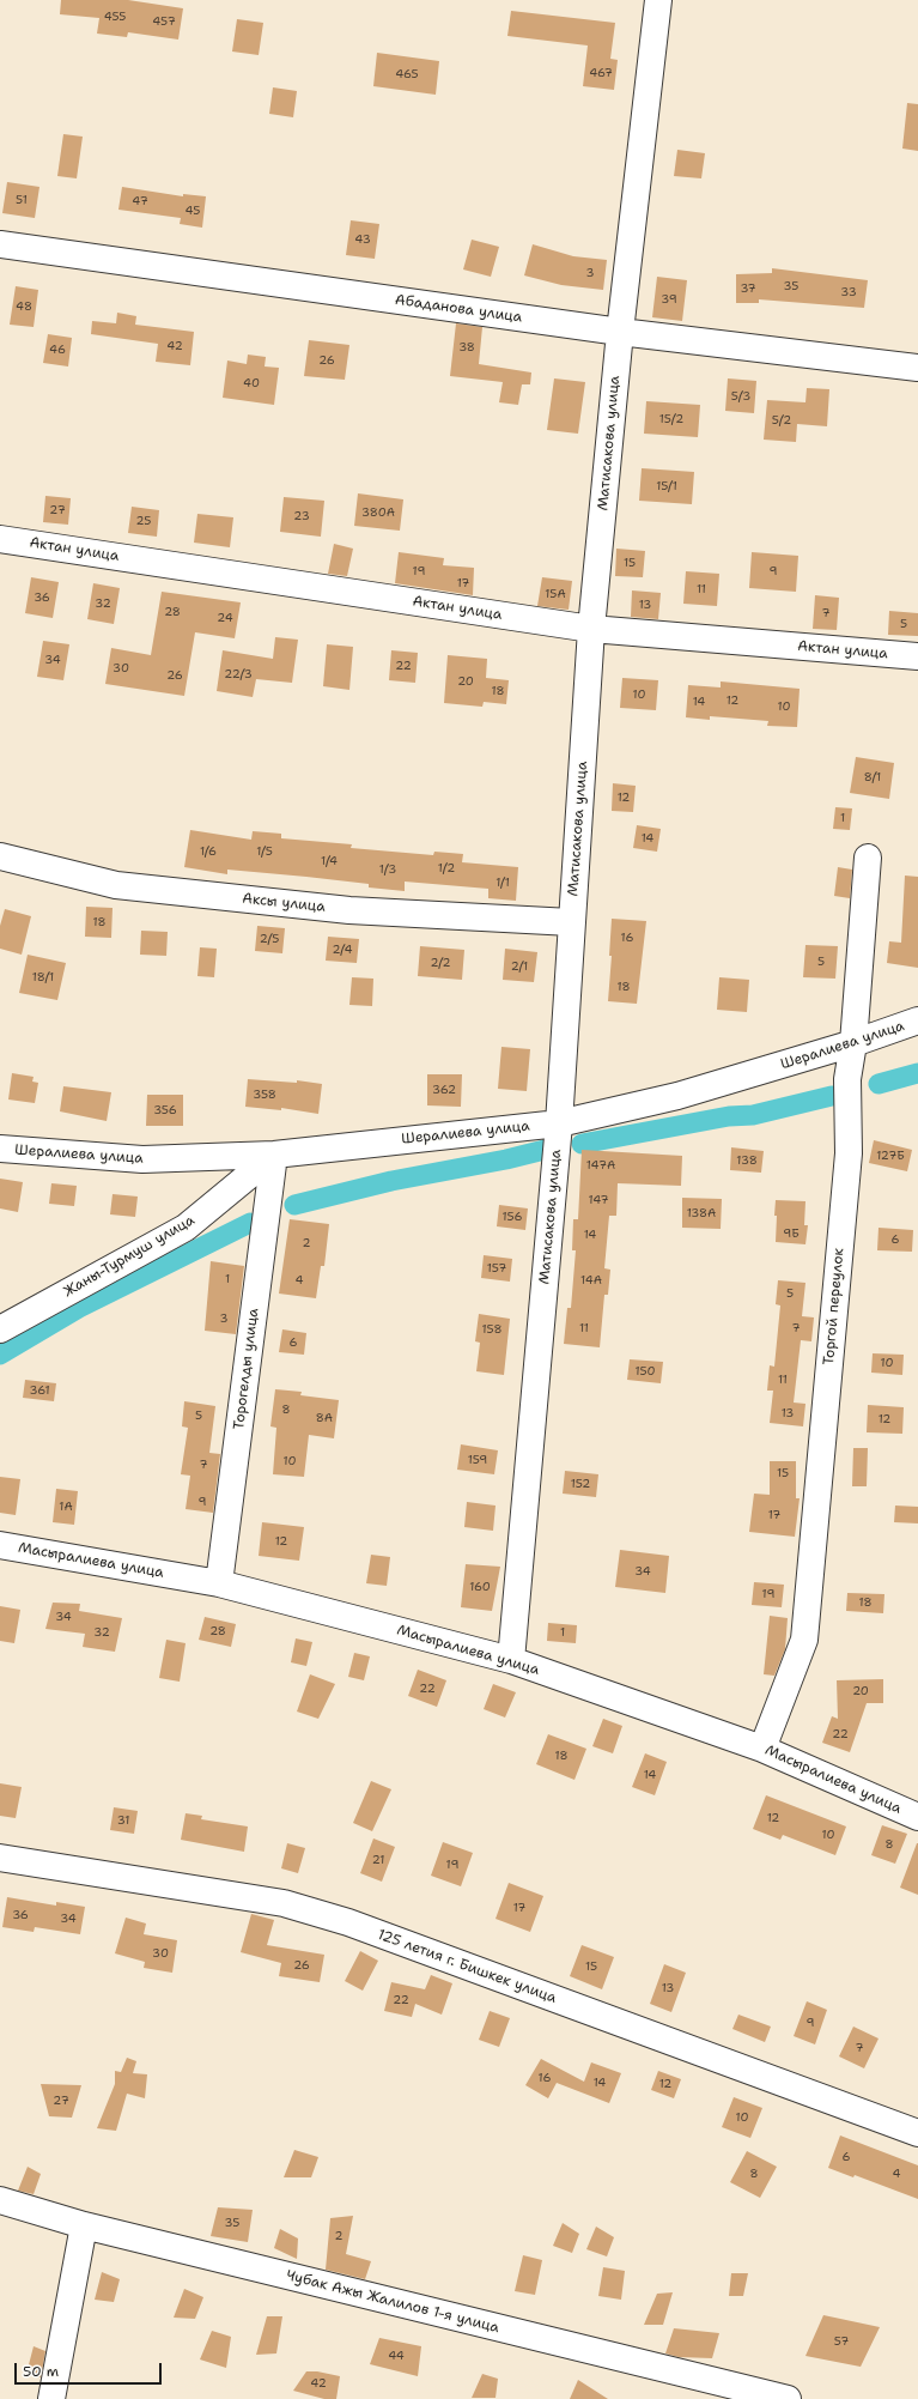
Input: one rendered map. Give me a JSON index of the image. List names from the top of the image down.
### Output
{
  "streets": {
    "street": [
      "Абаданова улица",
      "Матисакова улица",
      "Актан улица",
      "Аксы улица",
      "Шералиева улица",
      "Жаны-Турмуш улица",
      "Торгой переулок",
      "Торогелды улица",
      "Масыралиева улица",
      "125 летия г. Бишкек улица",
      "Чубак Ажы Жалилов 1-я улица"
    ]
  },
  "crossings": [
    ["Абаданова улица", "Матисакова улица"],
    ["Матисакова улица", "Актан улица"],
    ["Матисакова улица", "Аксы улица"],
    ["Матисакова улица", "Шералиева улица"],
    ["Матисакова улица", "Масыралиева улица"],
    ["Шералиева улица", "Жаны-Турмуш улица"],
    ["Шералиева улица", "Торгой переулок"],
    ["Шералиева улица", "Торогелды улица"],
    ["Жаны-Турмуш улица", "Торогелды улица"],
    ["Торгой переулок", "Масыралиева улица"],
    ["Торогелды улица", "Масыралиева улица"]
  ],
  "house_numbers": [
    "455",
    "457",
    "467",
    "465",
    "51",
    "47",
    "45",
    "43",
    "3",
    "35",
    "37",
    "33",
    "39",
    "48",
    "42",
    "38",
    "46",
    "26",
    "40",
    "5/3",
    "15/2",
    "5/2",
    "15/1",
    "27",
    "380А",
    "23",
    "25",
    "15",
    "19",
    "9",
    "17",
    "11",
    "15А",
    "36",
    "32",
    "13",
    "28",
    "7",
    "24",
    "5",
    "34",
    "22",
    "30",
    "22/3",
    "26",
    "20",
    "18",
    "10",
    "12",
    "14",
    "10",
    "8/1",
    "12",
    "1",
    "14",
    "1/6",
    "1/5",
    "1/4",
    "1/2",
    "1/3",
    "1/1",
    "18",
    "16",
    "2/5",
    "2/4",
    "5",
    "2/2",
    "2/1",
    "18/1",
    "18",
    "362",
    "358",
    "356",
    "127Б",
    "138",
    "147А",
    "147",
    "138А",
    "156",
    "9Б",
    "14",
    "6",
    "2",
    "157",
    "1",
    "4",
    "14А",
    "5",
    "3",
    "11",
    "7",
    "158",
    "6",
    "10",
    "150",
    "11",
    "361",
    "8",
    "13",
    "5",
    "8А",
    "12",
    "159",
    "10",
    "7",
    "15",
    "152",
    "9",
    "1А",
    "17",
    "12",
    "34",
    "160",
    "19",
    "18",
    "34",
    "28",
    "32",
    "1",
    "22",
    "20",
    "22",
    "18",
    "14",
    "12",
    "31",
    "10",
    "8",
    "21",
    "19",
    "17",
    "36",
    "34",
    "30",
    "26",
    "15",
    "13",
    "22",
    "9",
    "7",
    "16",
    "14",
    "12",
    "27",
    "10",
    "6",
    "8",
    "4",
    "35",
    "2",
    "57",
    "44",
    "42"
  ],
  "scale_bar": "50 m"
}
